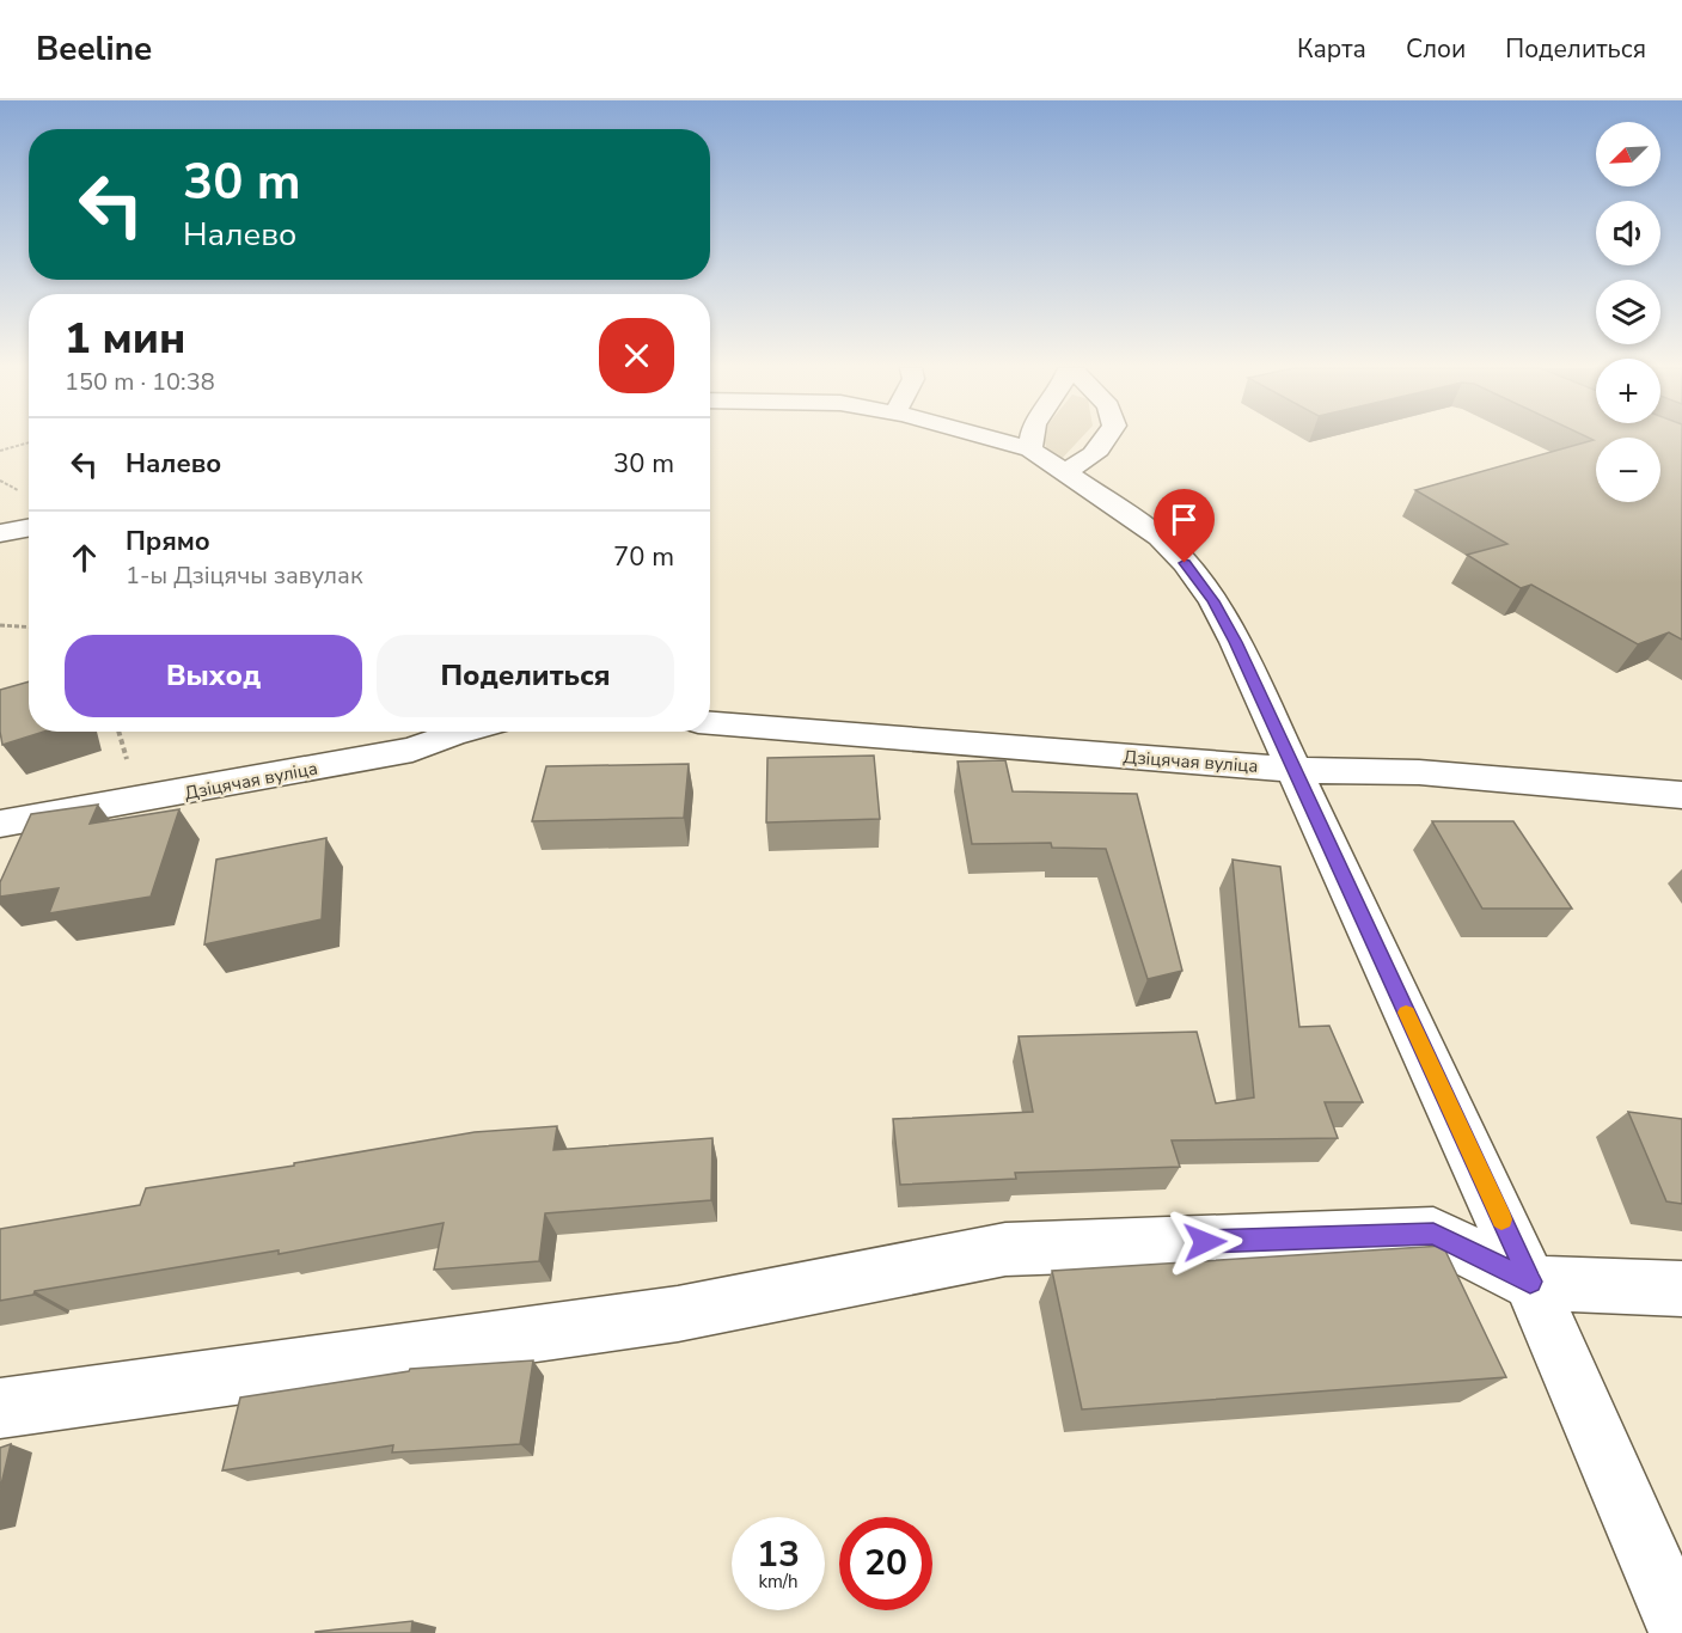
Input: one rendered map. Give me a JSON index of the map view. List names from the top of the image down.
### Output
{
  "streets": {
    "street": ["Дзіцячая вуліца"]
  },
  "north": "bottom left",
  "page": {
    "header": "Beeline",
    "nav": ["Карта", "Слои", "Поделиться"],
    "map_buttons": ["+", "−"],
    "turn": ["30 m", "Налево"],
    "heading": ["1 мин", "150 m · 10:38"],
    "list": [
      {
        "name": "Налево",
        "value": "30 m"
      },
      {
        "name": "Прямо",
        "note": "1-ы Дзіцячы завулак",
        "value": "70 m"
      }
    ],
    "buttons": ["Выход", "Поделиться"],
    "speed": "13 km/h",
    "limit": "20"
  }
}
